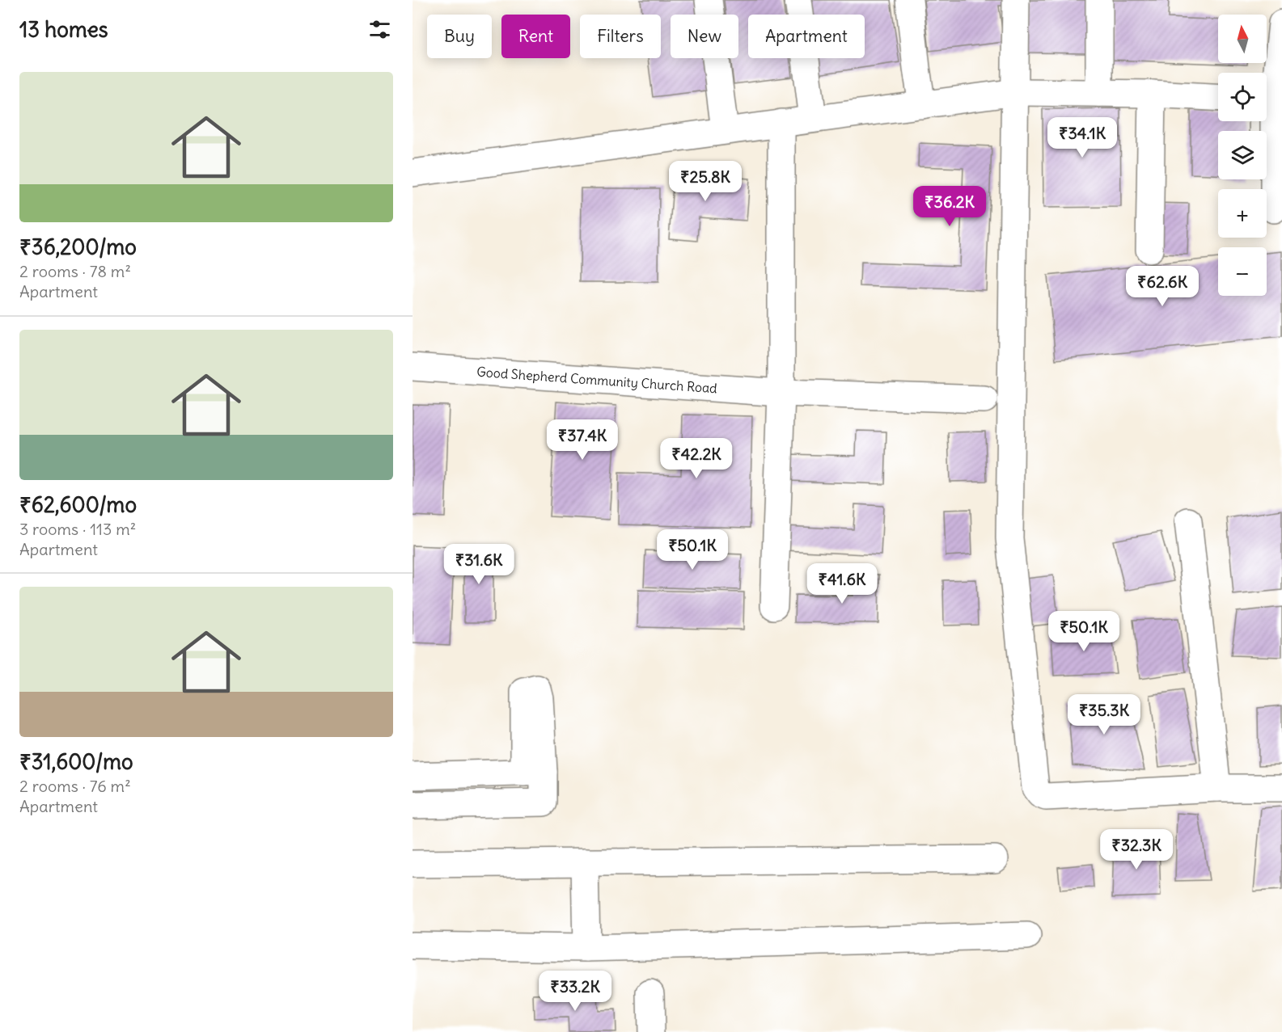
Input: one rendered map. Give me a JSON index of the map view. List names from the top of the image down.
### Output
{
  "streets": {
    "street": ["Good Shepherd Community Church Road"]
  },
  "north": "top",
  "page": {
    "heading": "13 homes",
    "map_buttons": ["+", "−"],
    "chip": [
      "Buy",
      "Rent",
      "Filters",
      "New",
      "Apartment"
    ],
    "list": [
      {
        "name": "₹36,200/mo",
        "note": "2 rooms · 78 m² · Apartment"
      },
      {
        "name": "₹62,600/mo",
        "note": "3 rooms · 113 m² · Apartment"
      },
      {
        "name": "₹31,600/mo",
        "note": "2 rooms · 76 m² · Apartment"
      }
    ],
    "price": [
      "₹34.1K",
      "₹25.8K",
      "₹36.2K",
      "₹62.6K",
      "₹37.4K",
      "₹42.2K",
      "₹50.1K",
      "₹31.6K",
      "₹41.6K",
      "₹50.1K",
      "₹35.3K",
      "₹32.3K",
      "₹33.2K"
    ]
  }
}
